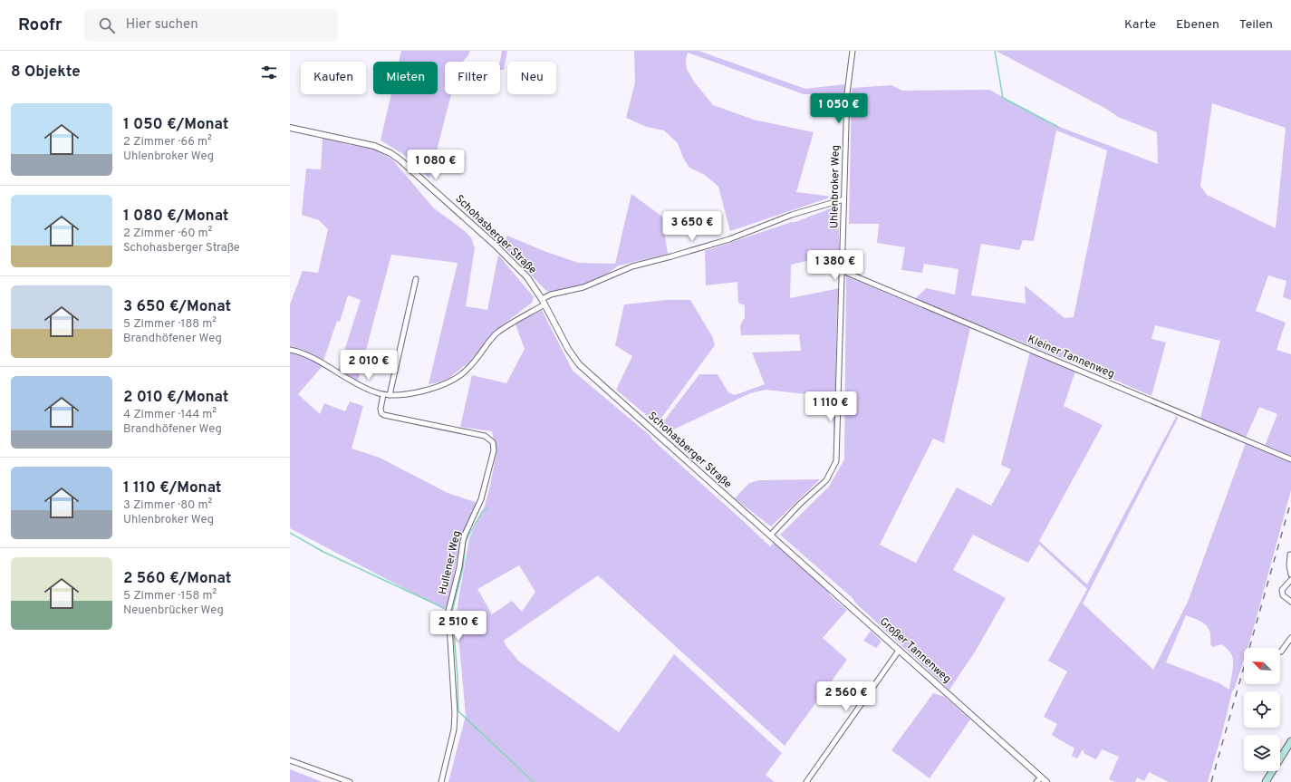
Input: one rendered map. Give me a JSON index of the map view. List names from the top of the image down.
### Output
{
  "streets": {
    "street": [
      "Uhlenbroker Weg",
      "Schohasberger Straße",
      "Kleiner Tannenweg",
      "Hullener Weg",
      "Großer Tannenweg"
    ]
  },
  "crossings": [
    ["Uhlenbroker Weg", "Schohasberger Straße"],
    ["Uhlenbroker Weg", "Kleiner Tannenweg"],
    ["Uhlenbroker Weg", "Großer Tannenweg"],
    ["Schohasberger Straße", "Großer Tannenweg"]
  ],
  "north": "top left",
  "page": {
    "header": "Roofr",
    "search": "Hier suchen",
    "nav": ["Karte", "Ebenen", "Teilen"],
    "heading": "8 Objekte",
    "chip": [
      "Kaufen",
      "Mieten",
      "Filter",
      "Neu"
    ],
    "price": [
      "1 050 €",
      "1 080 €",
      "3 650 €",
      "1 380 €",
      "2 010 €",
      "1 110 €",
      "2 510 €",
      "2 560 €"
    ],
    "list": [
      {
        "name": "1 050 €/Monat",
        "note": "2 Zimmer · 66 m² · Uhlenbroker Weg"
      },
      {
        "name": "1 080 €/Monat",
        "note": "2 Zimmer · 60 m² · Schohasberger Straße"
      },
      {
        "name": "3 650 €/Monat",
        "note": "5 Zimmer · 188 m² · Brandhöfener Weg"
      },
      {
        "name": "2 010 €/Monat",
        "note": "4 Zimmer · 144 m² · Brandhöfener Weg"
      },
      {
        "name": "1 110 €/Monat",
        "note": "3 Zimmer · 80 m² · Uhlenbroker Weg"
      },
      {
        "name": "2 560 €/Monat",
        "note": "5 Zimmer · 158 m² · Neuenbrücker Weg"
      }
    ]
  }
}
